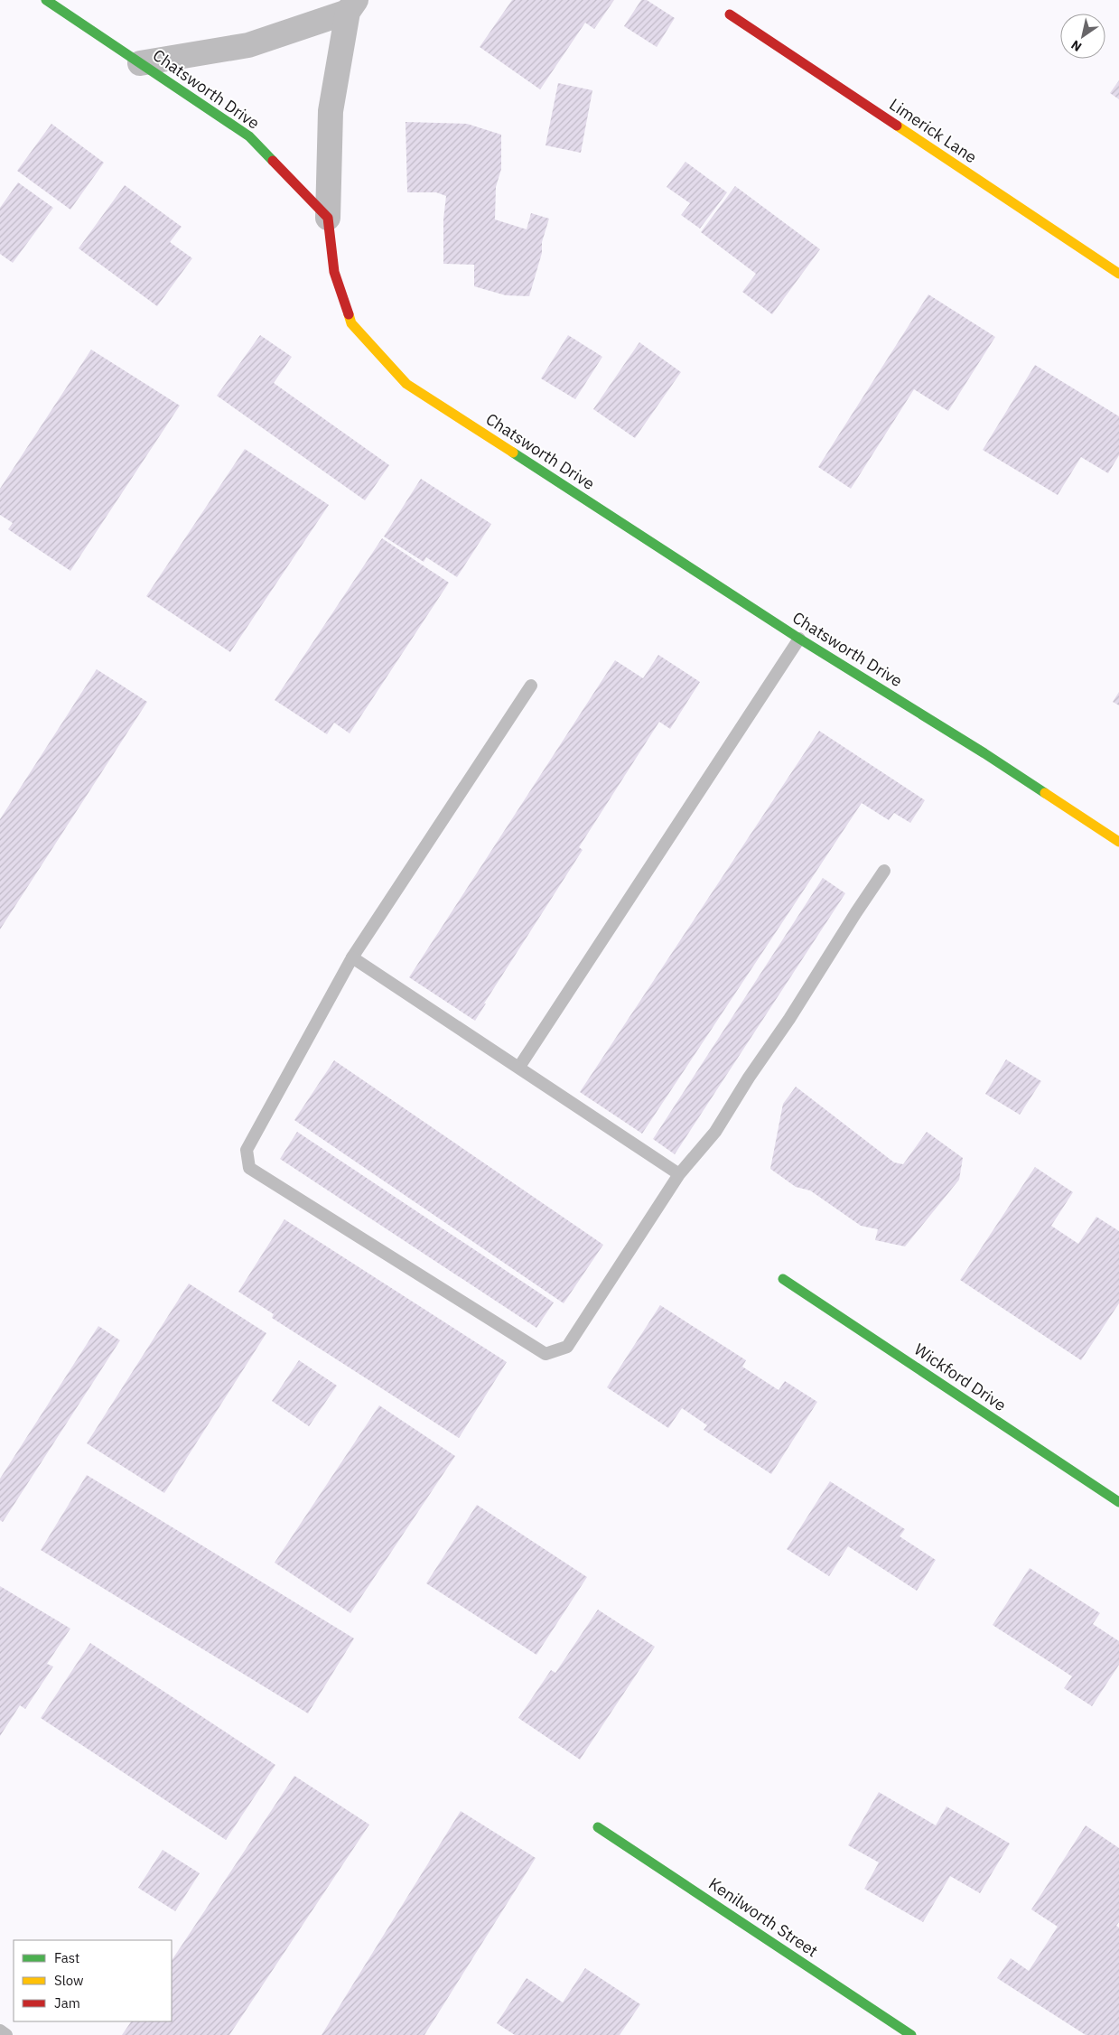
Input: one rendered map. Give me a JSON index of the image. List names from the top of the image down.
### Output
{
  "streets": {
    "street": [
      "Chatsworth Drive",
      "Limerick Lane",
      "Wickford Drive",
      "Kenilworth Street"
    ]
  },
  "legend": ["Fast", "Slow", "Jam"],
  "north": "bottom left"
}
